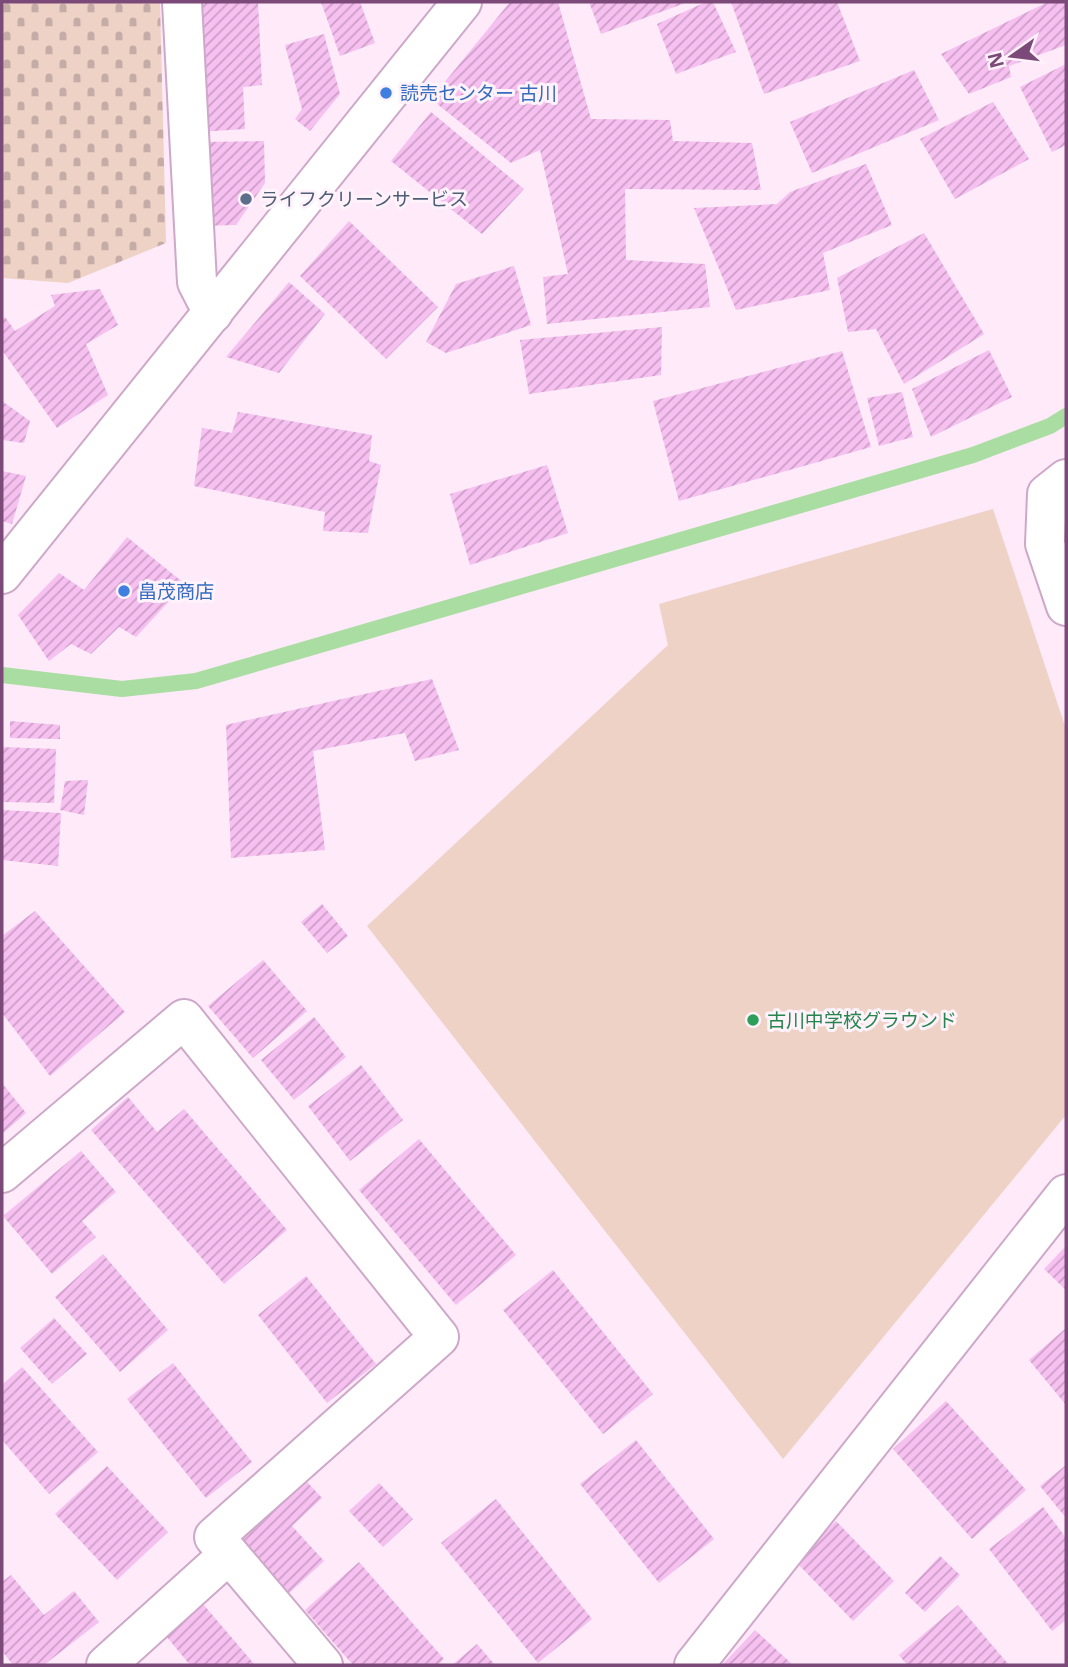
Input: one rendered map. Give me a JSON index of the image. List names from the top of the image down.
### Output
{
  "places": [
    "読売センター 古川",
    "ライフクリーンサービス",
    "畠茂商店",
    "古川中学校グラウンド"
  ],
  "north": "left"
}
